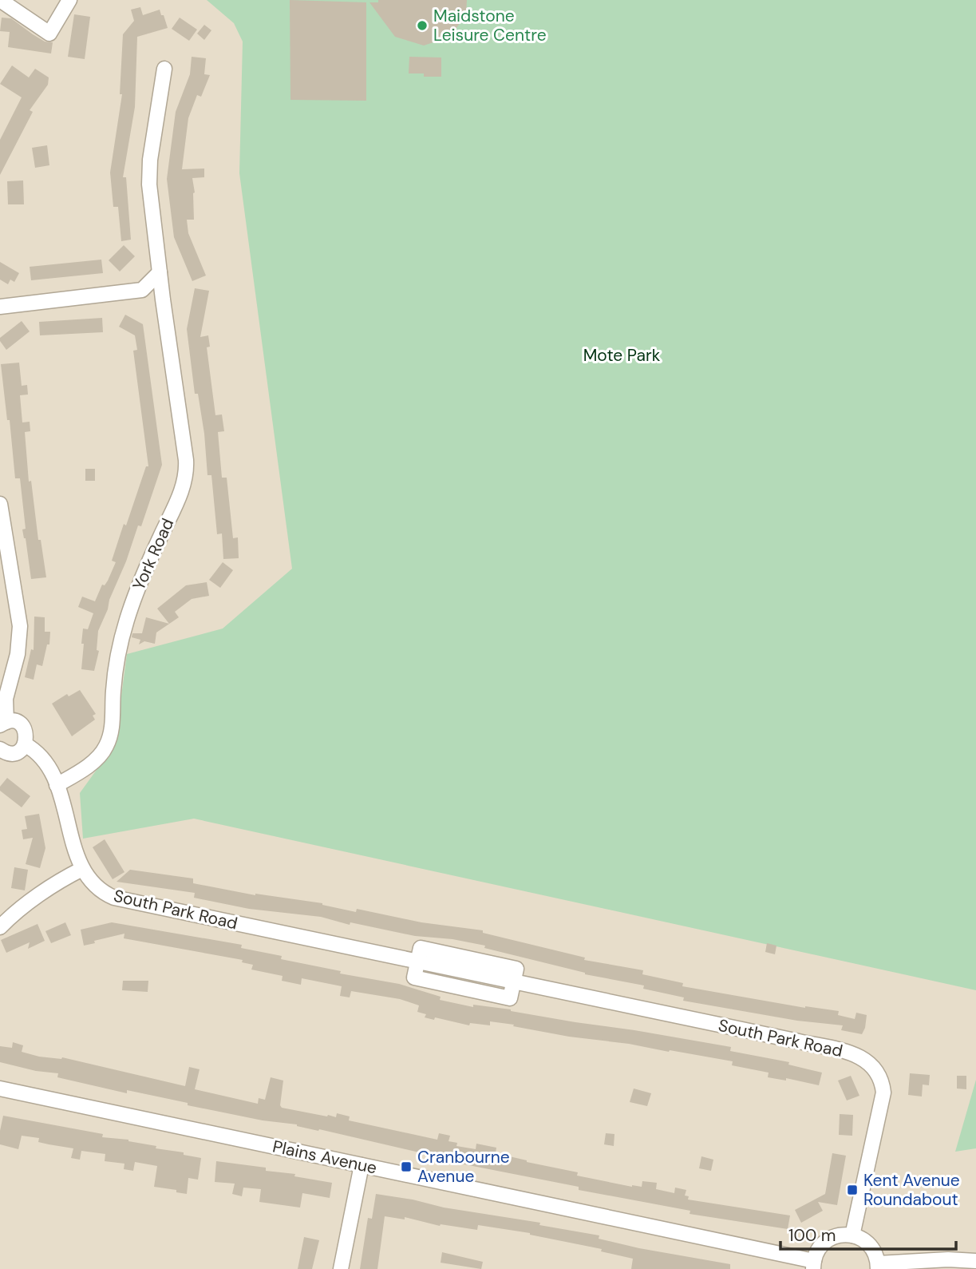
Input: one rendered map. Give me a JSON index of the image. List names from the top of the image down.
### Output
{
  "streets": {
    "street": ["York Road", "South Park Road", "Plains Avenue"]
  },
  "crossings": [
    ["York Road", "South Park Road"],
    ["South Park Road", "Plains Avenue"]
  ],
  "parks": ["Mote Park"],
  "places": {
    "other": ["Maidstone Leisure Centre"],
    "transit": ["Cranbourne Avenue", "Kent Avenue Roundabout"]
  },
  "scale_bar": "100 m"
}
